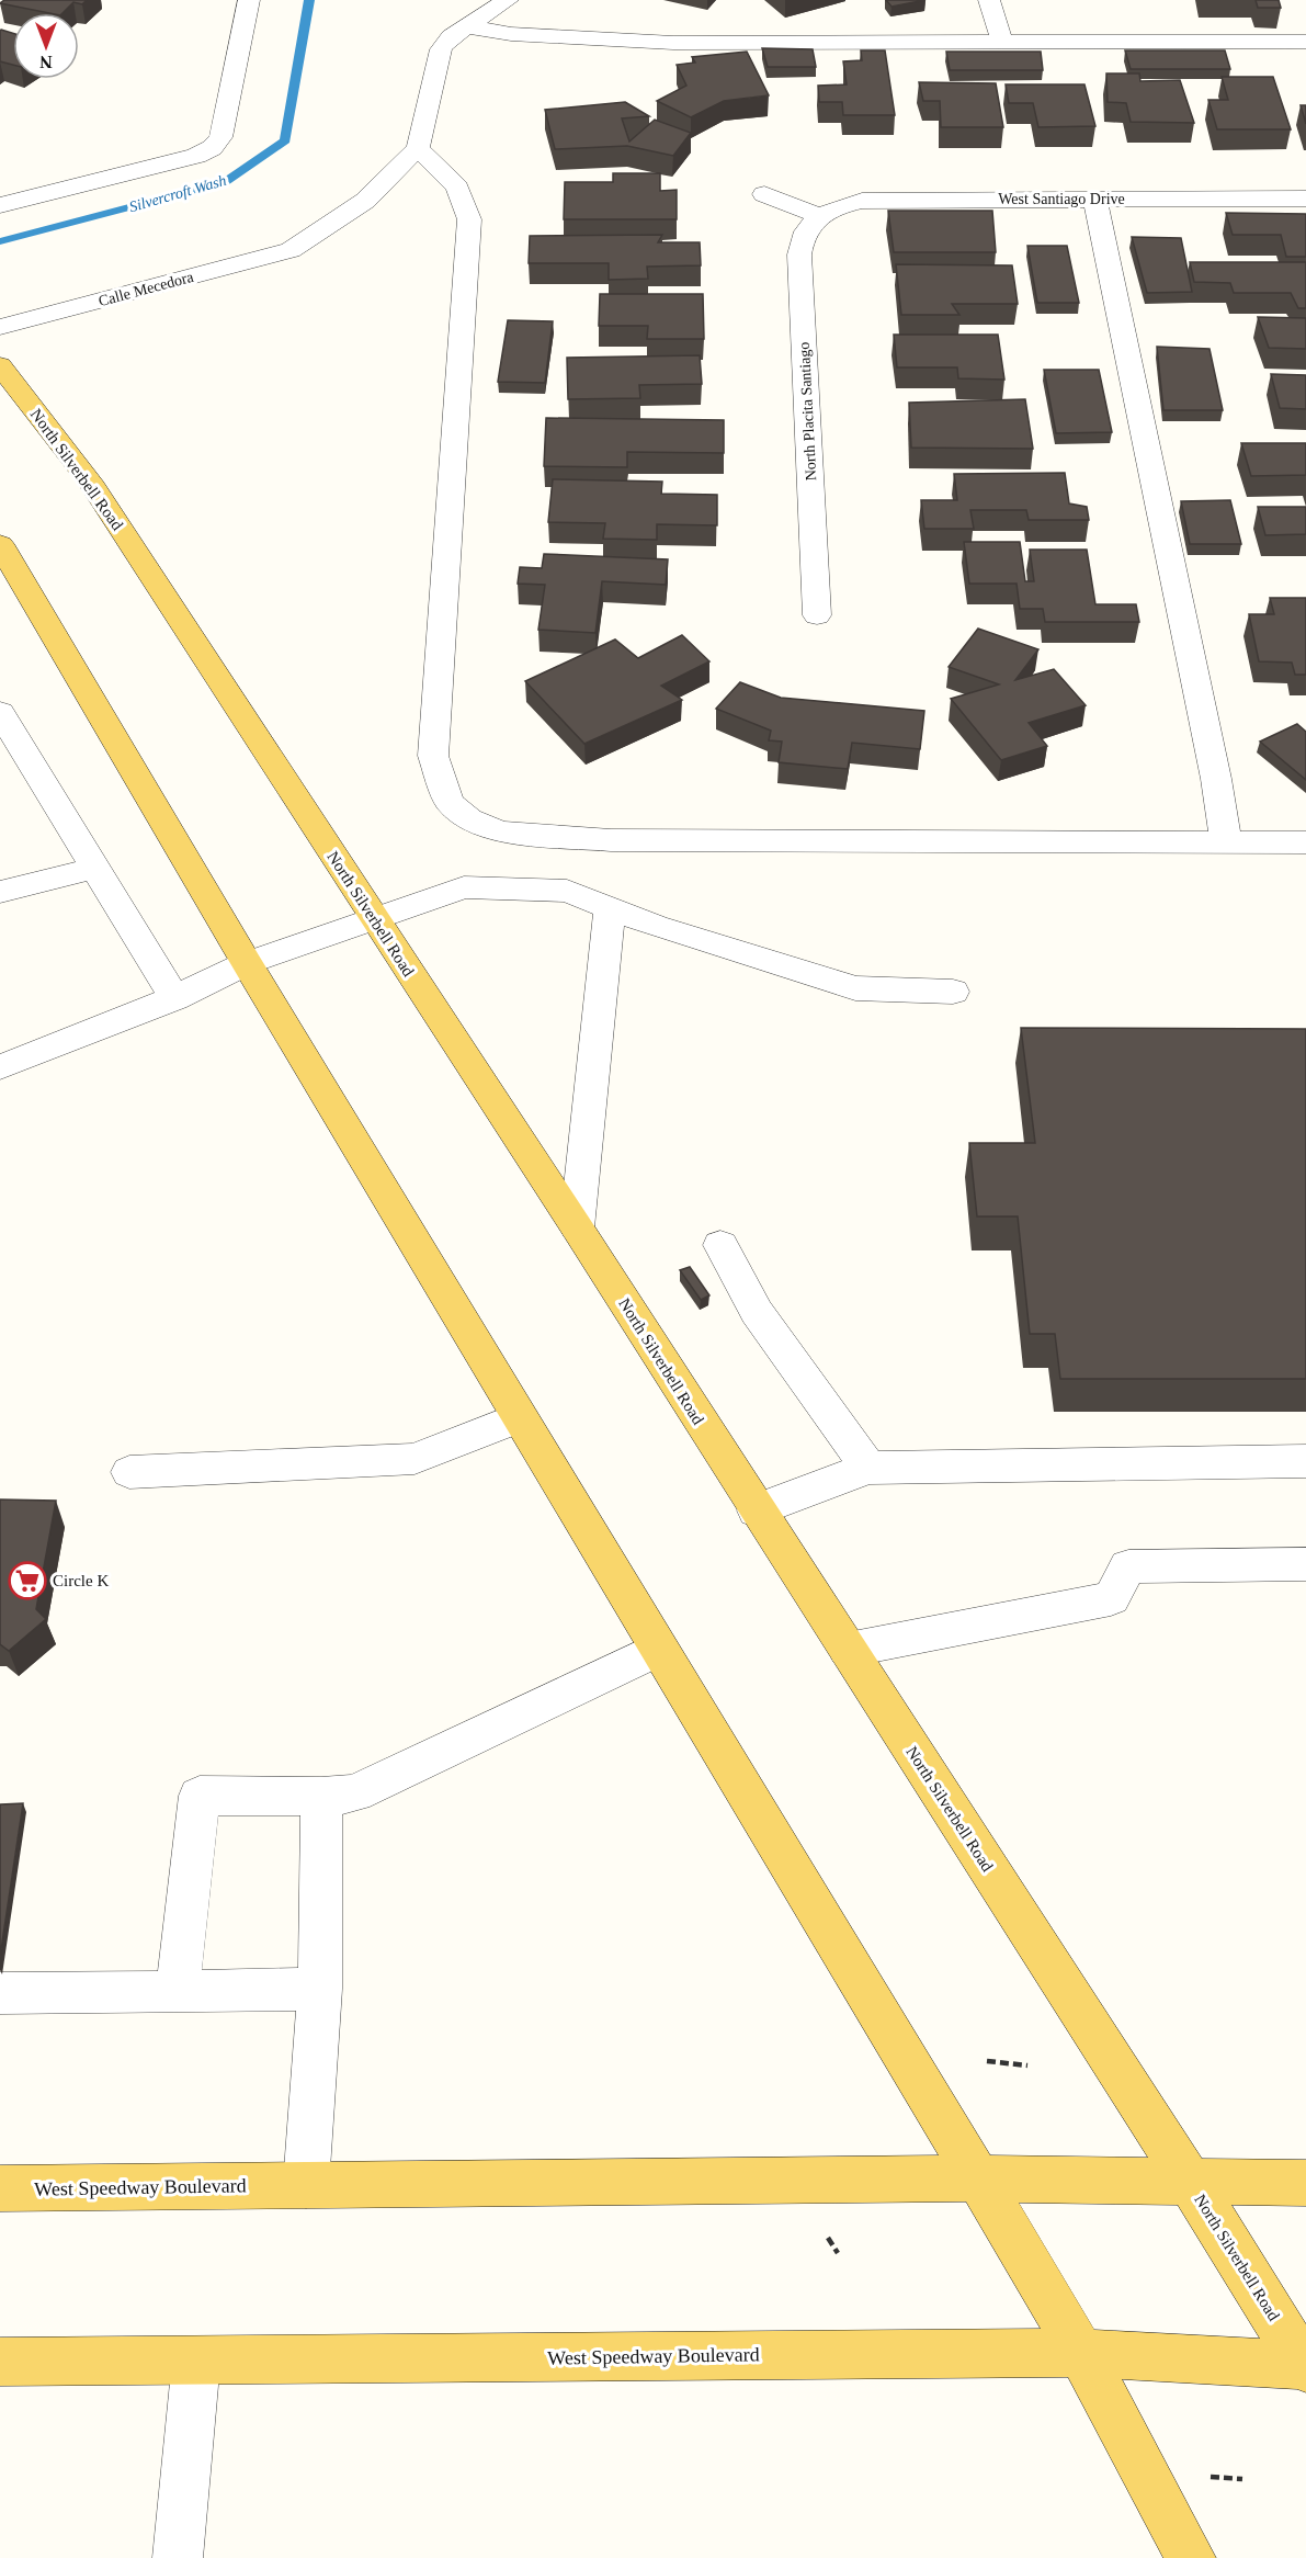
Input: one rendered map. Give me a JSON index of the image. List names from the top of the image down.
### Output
{
  "streets": {
    "main road": ["North Silverbell Road", "West Speedway Boulevard"],
    "street": ["West Santiago Drive", "Calle Mecedora", "North Placita Santiago"]
  },
  "crossings": [
    ["West Santiago Drive", "North Placita Santiago"],
    ["North Silverbell Road", "West Speedway Boulevard"]
  ],
  "water": ["Silvercroft Wash"],
  "places": {
    "supermarket": ["Circle K"]
  },
  "north": "bottom"
}
